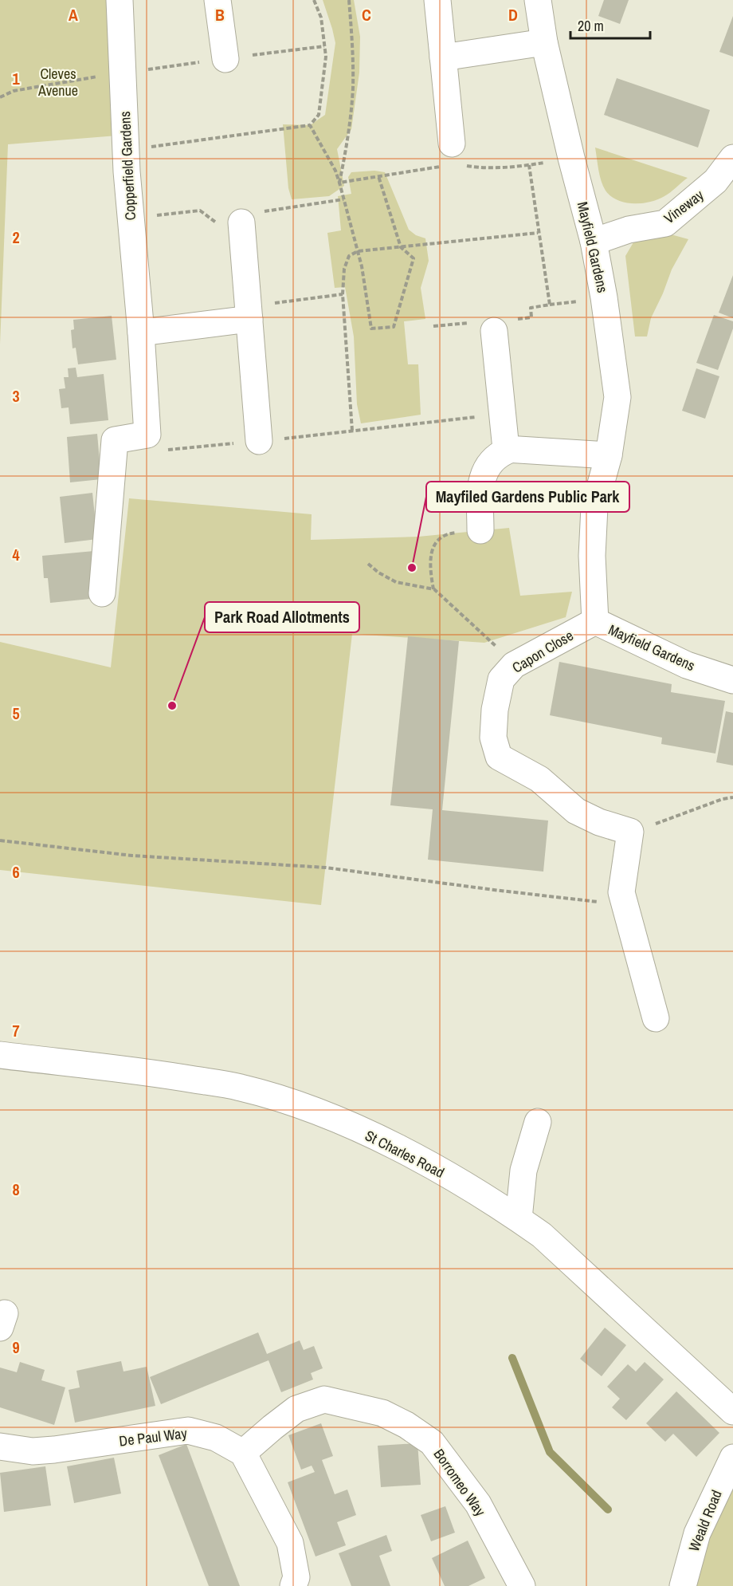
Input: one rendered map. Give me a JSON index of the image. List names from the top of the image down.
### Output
{
  "streets": {
    "street": [
      "Copperfield Gardens",
      "Vineway",
      "Mayfield Gardens",
      "Capon Close",
      "St Charles Road",
      "De Paul Way",
      "Borromeo Way",
      "Weald Road"
    ]
  },
  "crossings": [
    ["Vineway", "Mayfield Gardens"],
    ["Mayfield Gardens", "Capon Close"],
    ["De Paul Way", "Borromeo Way"]
  ],
  "parks": ["Cleves Avenue"],
  "places": ["Mayfiled Gardens Public Park", "Park Road Allotments"],
  "scale_bar": "20 m",
  "grid": {
    "columns": [
      "A",
      "B",
      "C",
      "D"
    ],
    "rows": [
      "1",
      "2",
      "3",
      "4",
      "5",
      "6",
      "7",
      "8",
      "9"
    ]
  }
}
